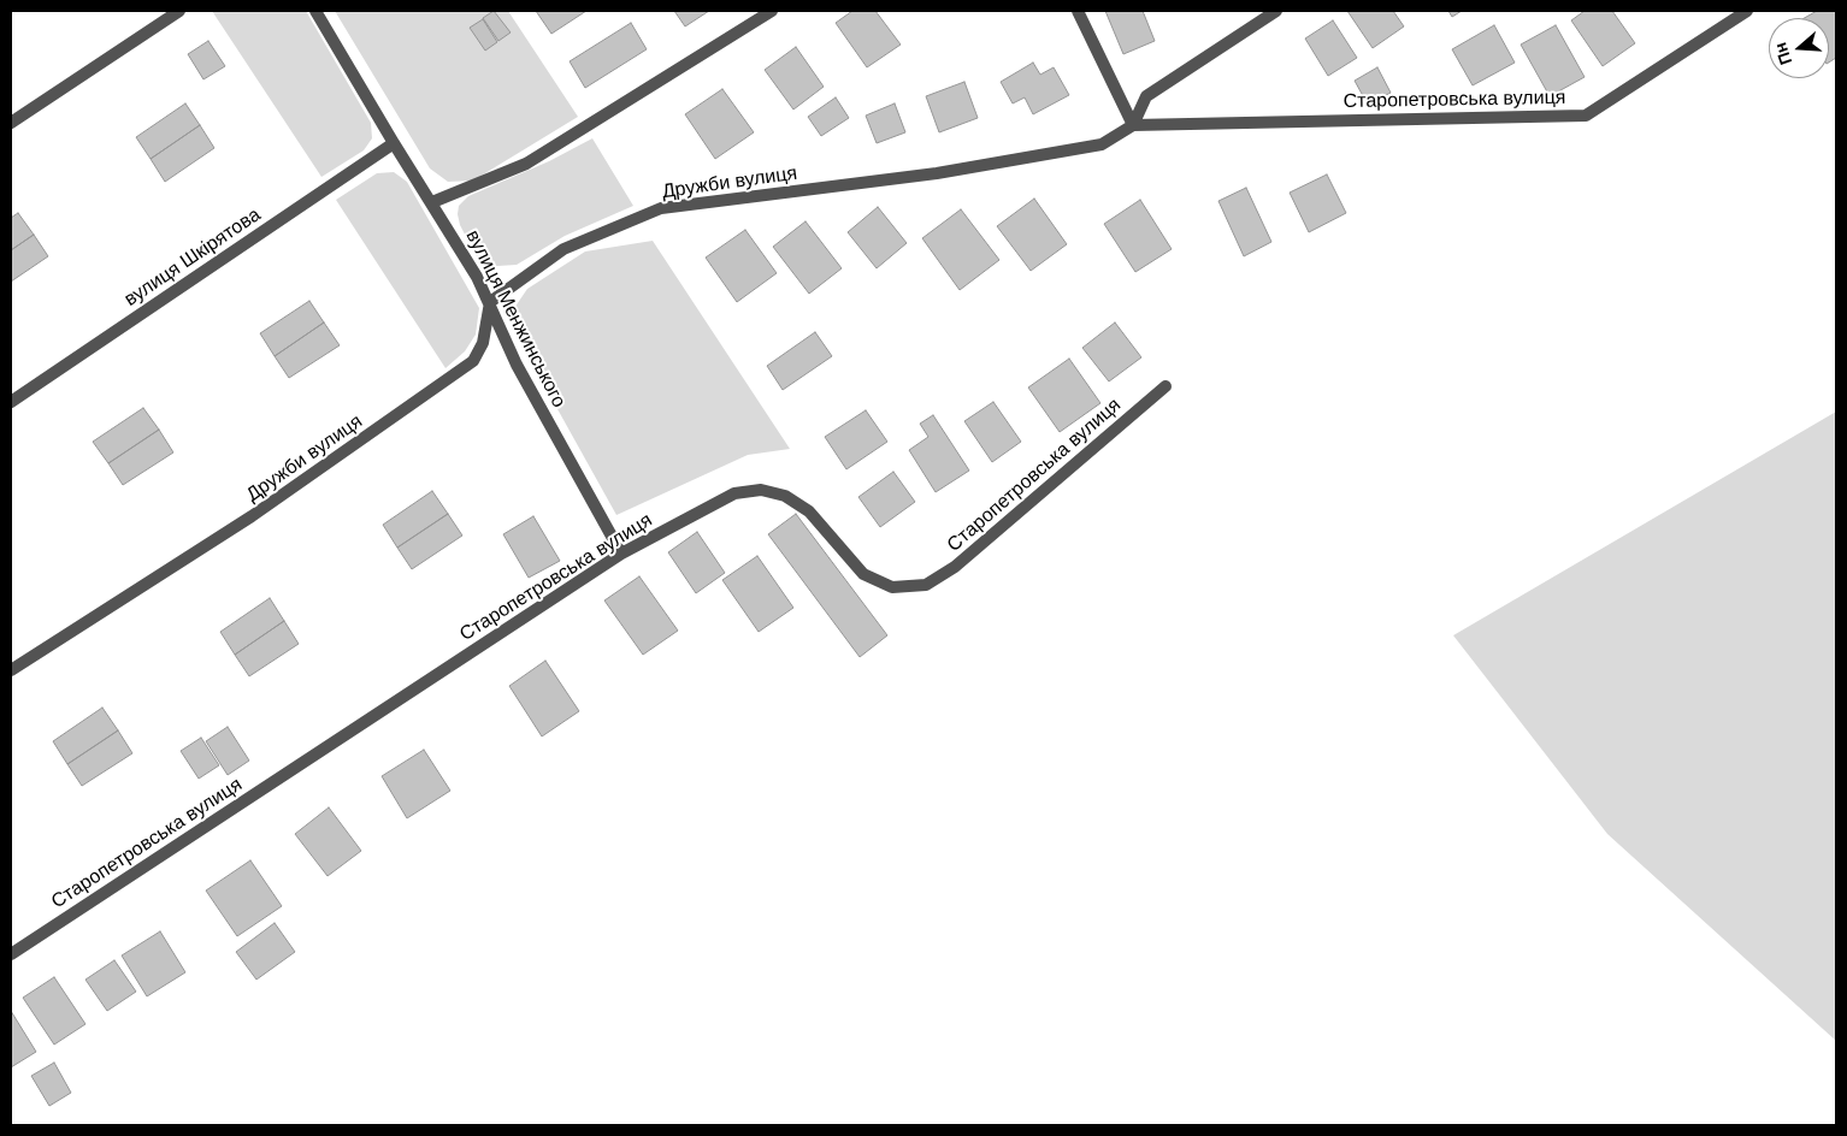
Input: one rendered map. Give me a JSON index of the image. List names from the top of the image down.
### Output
{
  "streets": {
    "street": [
      "Старопетровська вулиця",
      "Дружби вулиця",
      "вулиця Шкірятова",
      "вулиця Менжинського"
    ]
  },
  "crossings": [
    ["Старопетровська вулиця", "Дружби вулиця"],
    ["Старопетровська вулиця", "вулиця Менжинського"],
    ["Дружби вулиця", "вулиця Менжинського"],
    ["вулиця Шкірятова", "вулиця Менжинського"]
  ],
  "north": "left"
}
